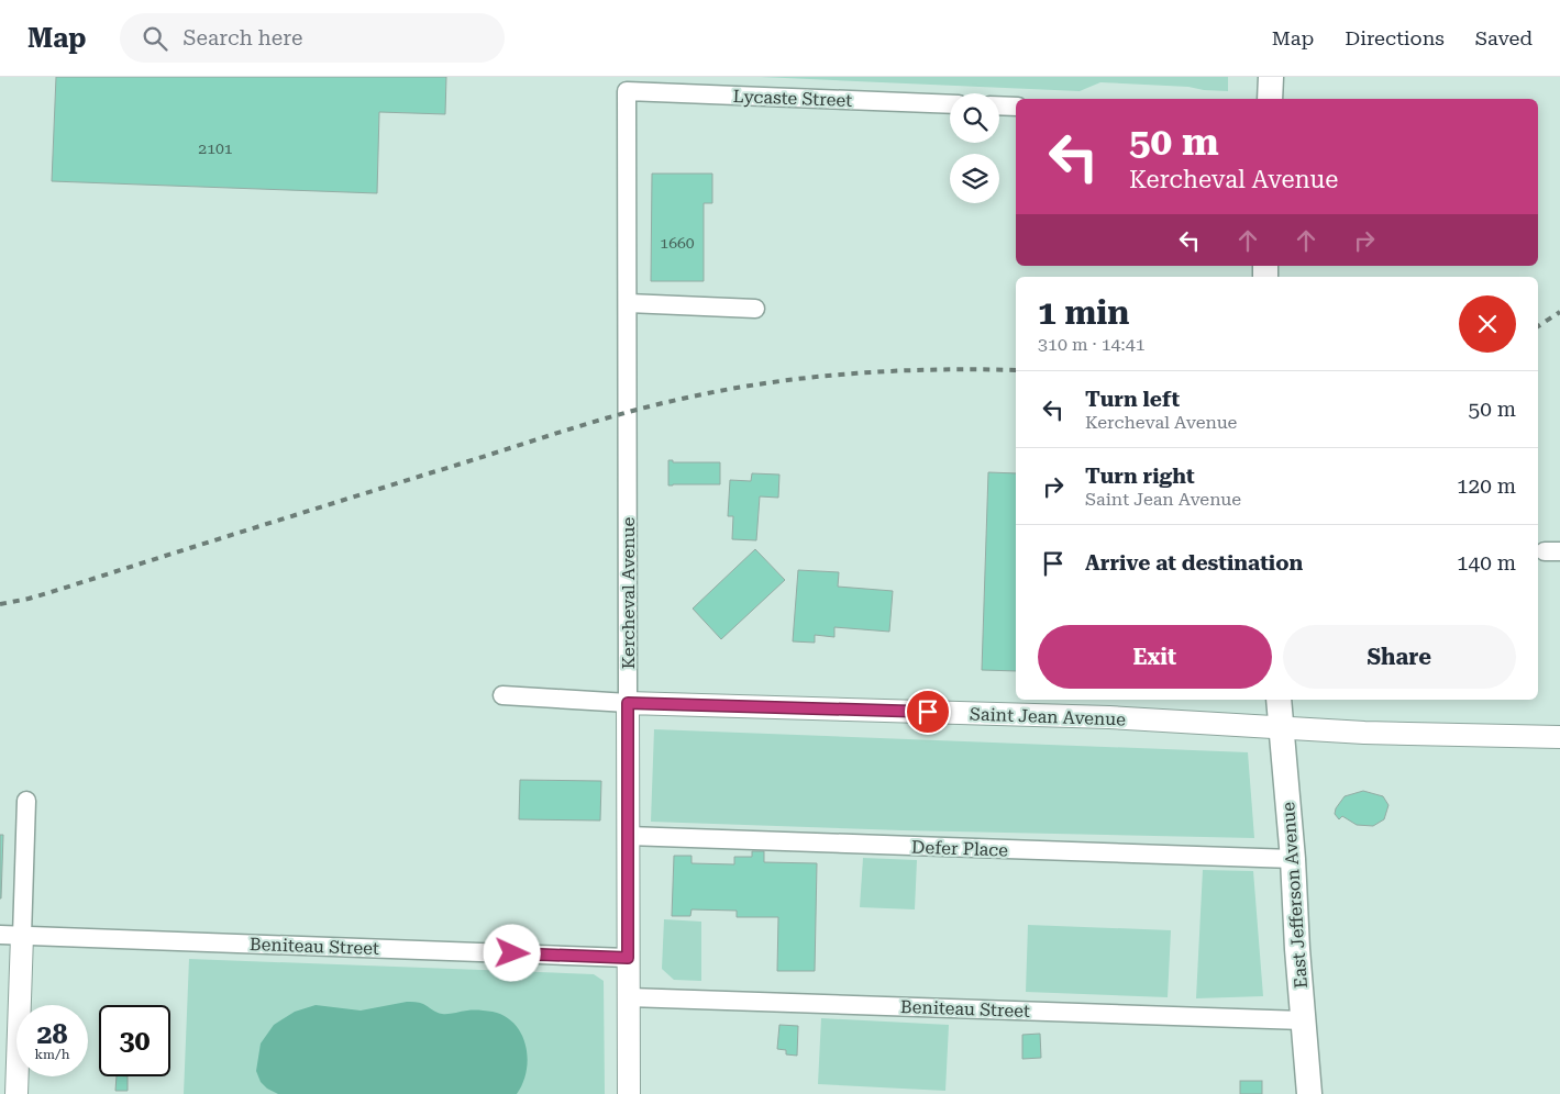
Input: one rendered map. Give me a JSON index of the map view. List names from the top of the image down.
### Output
{
  "streets": {
    "main road": ["East Jefferson Avenue"],
    "street": [
      "Lycaste Street",
      "Kercheval Avenue",
      "Saint Jean Avenue",
      "Defer Place",
      "Beniteau Street"
    ]
  },
  "crossings": [
    ["Lycaste Street", "Kercheval Avenue"],
    ["Kercheval Avenue", "Saint Jean Avenue"],
    ["Kercheval Avenue", "Defer Place"],
    ["Kercheval Avenue", "Beniteau Street"],
    ["Saint Jean Avenue", "East Jefferson Avenue"],
    ["Defer Place", "East Jefferson Avenue"],
    ["East Jefferson Avenue", "Beniteau Street"]
  ],
  "house_numbers": ["2101", "1660"],
  "page": {
    "header": "Map",
    "search": "Search here",
    "nav": ["Map", "Directions", "Saved"],
    "turn": ["50 m", "Kercheval Avenue"],
    "heading": ["1 min", "310 m · 14:41"],
    "list": [
      {
        "name": "Turn left",
        "note": "Kercheval Avenue",
        "value": "50 m"
      },
      {
        "name": "Turn right",
        "note": "Saint Jean Avenue",
        "value": "120 m"
      },
      {
        "name": "Arrive at destination",
        "value": "140 m"
      }
    ],
    "buttons": ["Exit", "Share"],
    "speed": "28 km/h",
    "limit": "30"
  }
}
